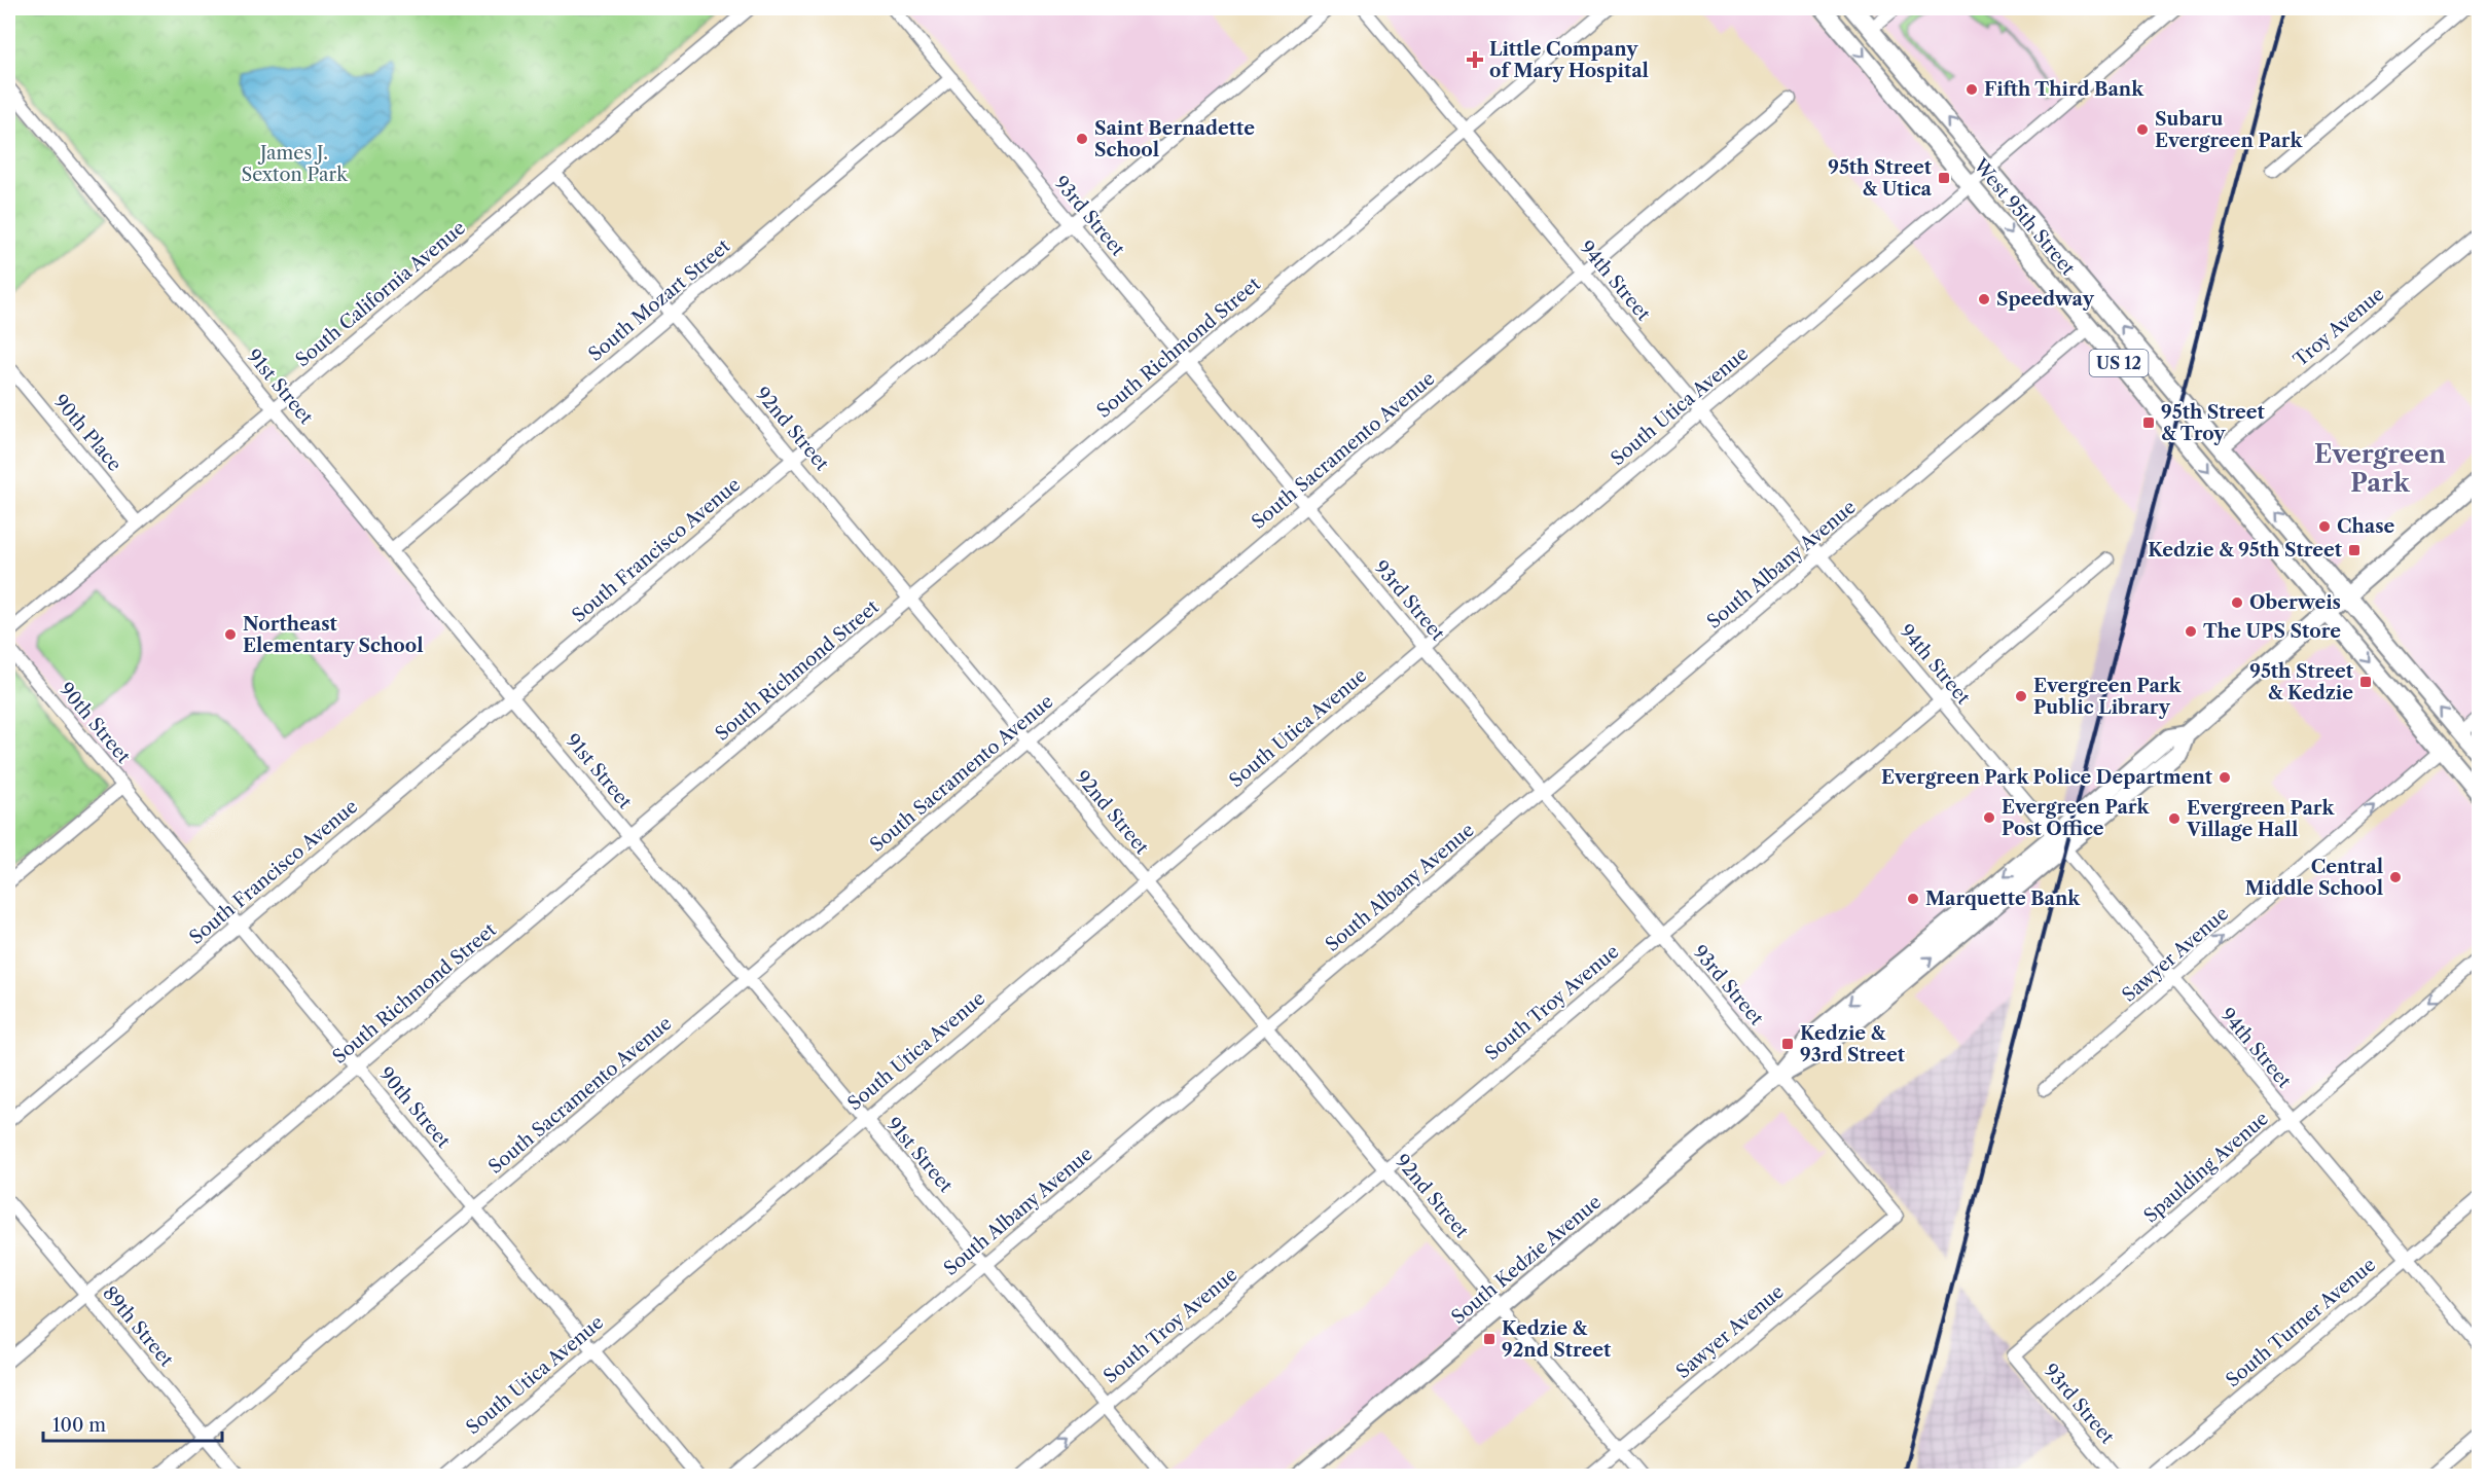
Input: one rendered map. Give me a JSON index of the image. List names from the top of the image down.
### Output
{
  "streets": {
    "main road": ["West 95th Street", "US 12", "South Kedzie Avenue"],
    "street": [
      "93rd Street",
      "94th Street",
      "South California Avenue",
      "South Mozart Street",
      "Troy Avenue",
      "South Richmond Street",
      "91st Street",
      "South Utica Avenue",
      "92nd Street",
      "90th Place",
      "South Sacramento Avenue",
      "South Francisco Avenue",
      "South Albany Avenue",
      "90th Street",
      "Sawyer Avenue",
      "South Troy Avenue",
      "Spaulding Avenue",
      "South Turner Avenue",
      "89th Street"
    ]
  },
  "crossings": [
    ["93rd Street", "South Mozart Street"],
    ["93rd Street", "South Richmond Street"],
    ["93rd Street", "South Utica Avenue"],
    ["93rd Street", "South Sacramento Avenue"],
    ["93rd Street", "South Francisco Avenue"],
    ["93rd Street", "South Albany Avenue"],
    ["93rd Street", "Sawyer Avenue"],
    ["93rd Street", "South Troy Avenue"],
    ["93rd Street", "Spaulding Avenue"],
    ["93rd Street", "South Kedzie Avenue"],
    ["West 95th Street", "Troy Avenue"],
    ["West 95th Street", "South Utica Avenue"],
    ["West 95th Street", "South Albany Avenue"],
    ["West 95th Street", "Sawyer Avenue"],
    ["West 95th Street", "South Kedzie Avenue"],
    ["94th Street", "South Richmond Street"],
    ["94th Street", "South Utica Avenue"],
    ["94th Street", "South Sacramento Avenue"],
    ["94th Street", "South Albany Avenue"],
    ["94th Street", "Sawyer Avenue"],
    ["94th Street", "South Troy Avenue"],
    ["94th Street", "Spaulding Avenue"],
    ["94th Street", "South Kedzie Avenue"],
    ["94th Street", "South Turner Avenue"],
    ["South California Avenue", "91st Street"],
    ["South California Avenue", "92nd Street"],
    ["South California Avenue", "90th Place"],
    ["South Mozart Street", "91st Street"],
    ["South Mozart Street", "92nd Street"],
    ["South Richmond Street", "91st Street"],
    ["South Richmond Street", "92nd Street"],
    ["South Richmond Street", "90th Street"],
    ["South Richmond Street", "89th Street"],
    ["91st Street", "South Utica Avenue"],
    ["91st Street", "South Sacramento Avenue"],
    ["91st Street", "South Francisco Avenue"],
    ["91st Street", "South Albany Avenue"],
    ["91st Street", "South Troy Avenue"],
    ["South Utica Avenue", "92nd Street"],
    ["South Utica Avenue", "90th Street"],
    ["92nd Street", "South Sacramento Avenue"],
    ["92nd Street", "South Francisco Avenue"],
    ["92nd Street", "South Albany Avenue"],
    ["92nd Street", "Sawyer Avenue"],
    ["92nd Street", "South Troy Avenue"],
    ["92nd Street", "South Kedzie Avenue"],
    ["South Sacramento Avenue", "90th Street"],
    ["South Sacramento Avenue", "89th Street"],
    ["South Francisco Avenue", "90th Street"]
  ],
  "one_way": ["Sawyer Avenue", "Spaulding Avenue"],
  "districts": ["Evergreen Park"],
  "parks": ["James J. Sexton Park"],
  "places": {
    "health": ["Little Company of Mary Hospital"],
    "other": [
      "Fifth Third Bank",
      "Subaru Evergreen Park",
      "Saint Bernadette School",
      "Speedway",
      "Chase",
      "Oberweis",
      "The UPS Store",
      "Northeast Elementary School",
      "Evergreen Park Public Library",
      "Evergreen Park Police Department",
      "Evergreen Park Post Office",
      "Evergreen Park Village Hall",
      "Central Middle School",
      "Marquette Bank"
    ],
    "transit": [
      "95th Street & Utica",
      "95th Street & Troy",
      "Kedzie & 95th Street",
      "95th Street & Kedzie",
      "Kedzie & 93rd Street",
      "Kedzie & 92nd Street"
    ]
  },
  "scale_bar": "100 m"
}
